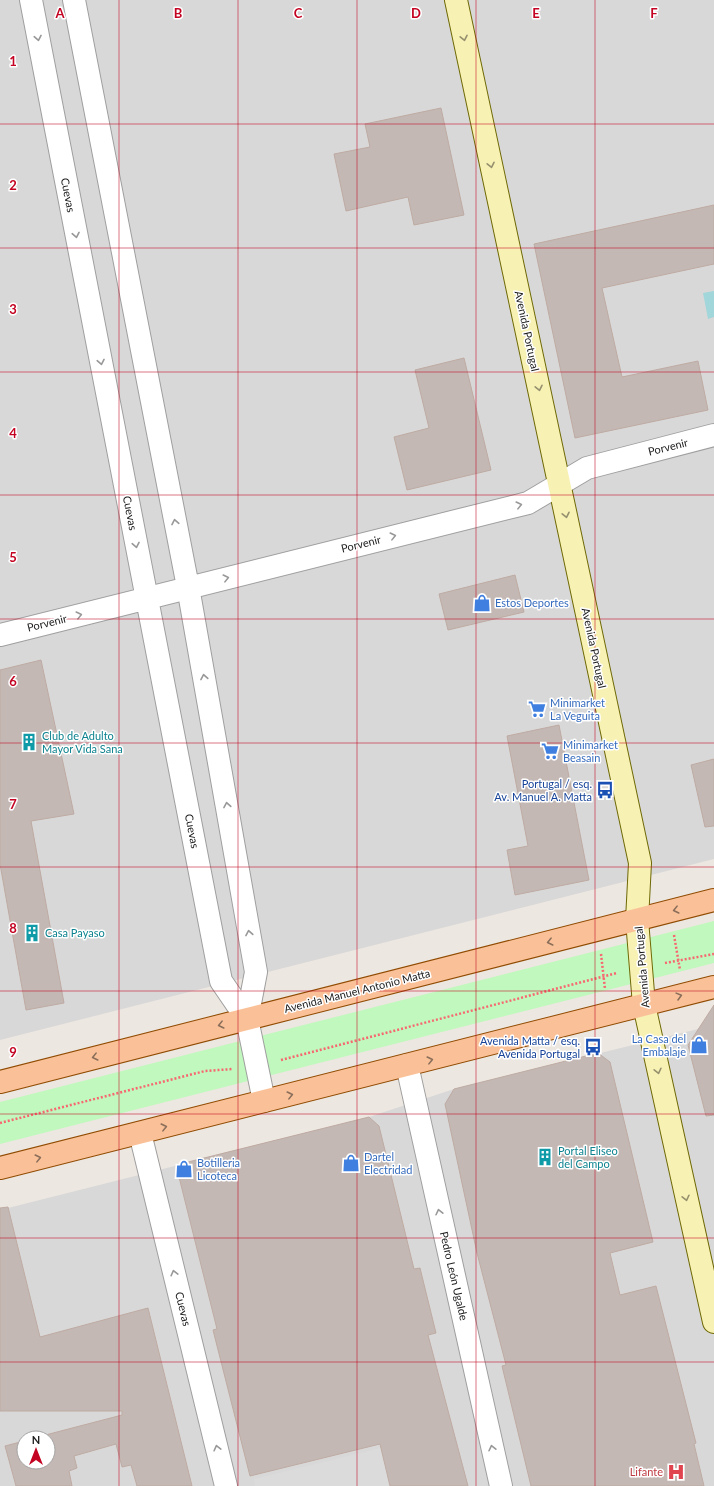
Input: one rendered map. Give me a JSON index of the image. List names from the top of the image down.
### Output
{
  "streets": {
    "main road": ["Avenida Portugal", "Avenida Manuel Antonio Matta"],
    "street": ["Cuevas", "Porvenir", "Pedro León Ugalde"]
  },
  "crossings": [
    ["Cuevas", "Porvenir"],
    ["Cuevas", "Avenida Manuel Antonio Matta"],
    ["Avenida Portugal", "Porvenir"],
    ["Avenida Portugal", "Avenida Manuel Antonio Matta"]
  ],
  "one_way": ["Avenida Portugal", "Porvenir", "Pedro León Ugalde"],
  "places": {
    "shop": [
      "Estos Deportes",
      "La Casa del Embalaje",
      "Dartel Electridad",
      "Botilleria Licoteca"
    ],
    "supermarket": ["Minimarket La Veguita", "Minimarket Beasain"],
    "building": ["Club de Adulto Mayor Vida Sana", "Casa Payaso", "Portal Eliseo del Campo"],
    "bus stop": ["Portugal / esq. Av. Manuel A. Matta", "Avenida Matta / esq. Avenida Portugal"],
    "hospital": ["Lifante"]
  },
  "north": "top",
  "grid": {
    "columns": [
      "A",
      "B",
      "C",
      "D",
      "E",
      "F"
    ],
    "rows": [
      "1",
      "2",
      "3",
      "4",
      "5",
      "6",
      "7",
      "8",
      "9"
    ]
  }
}
